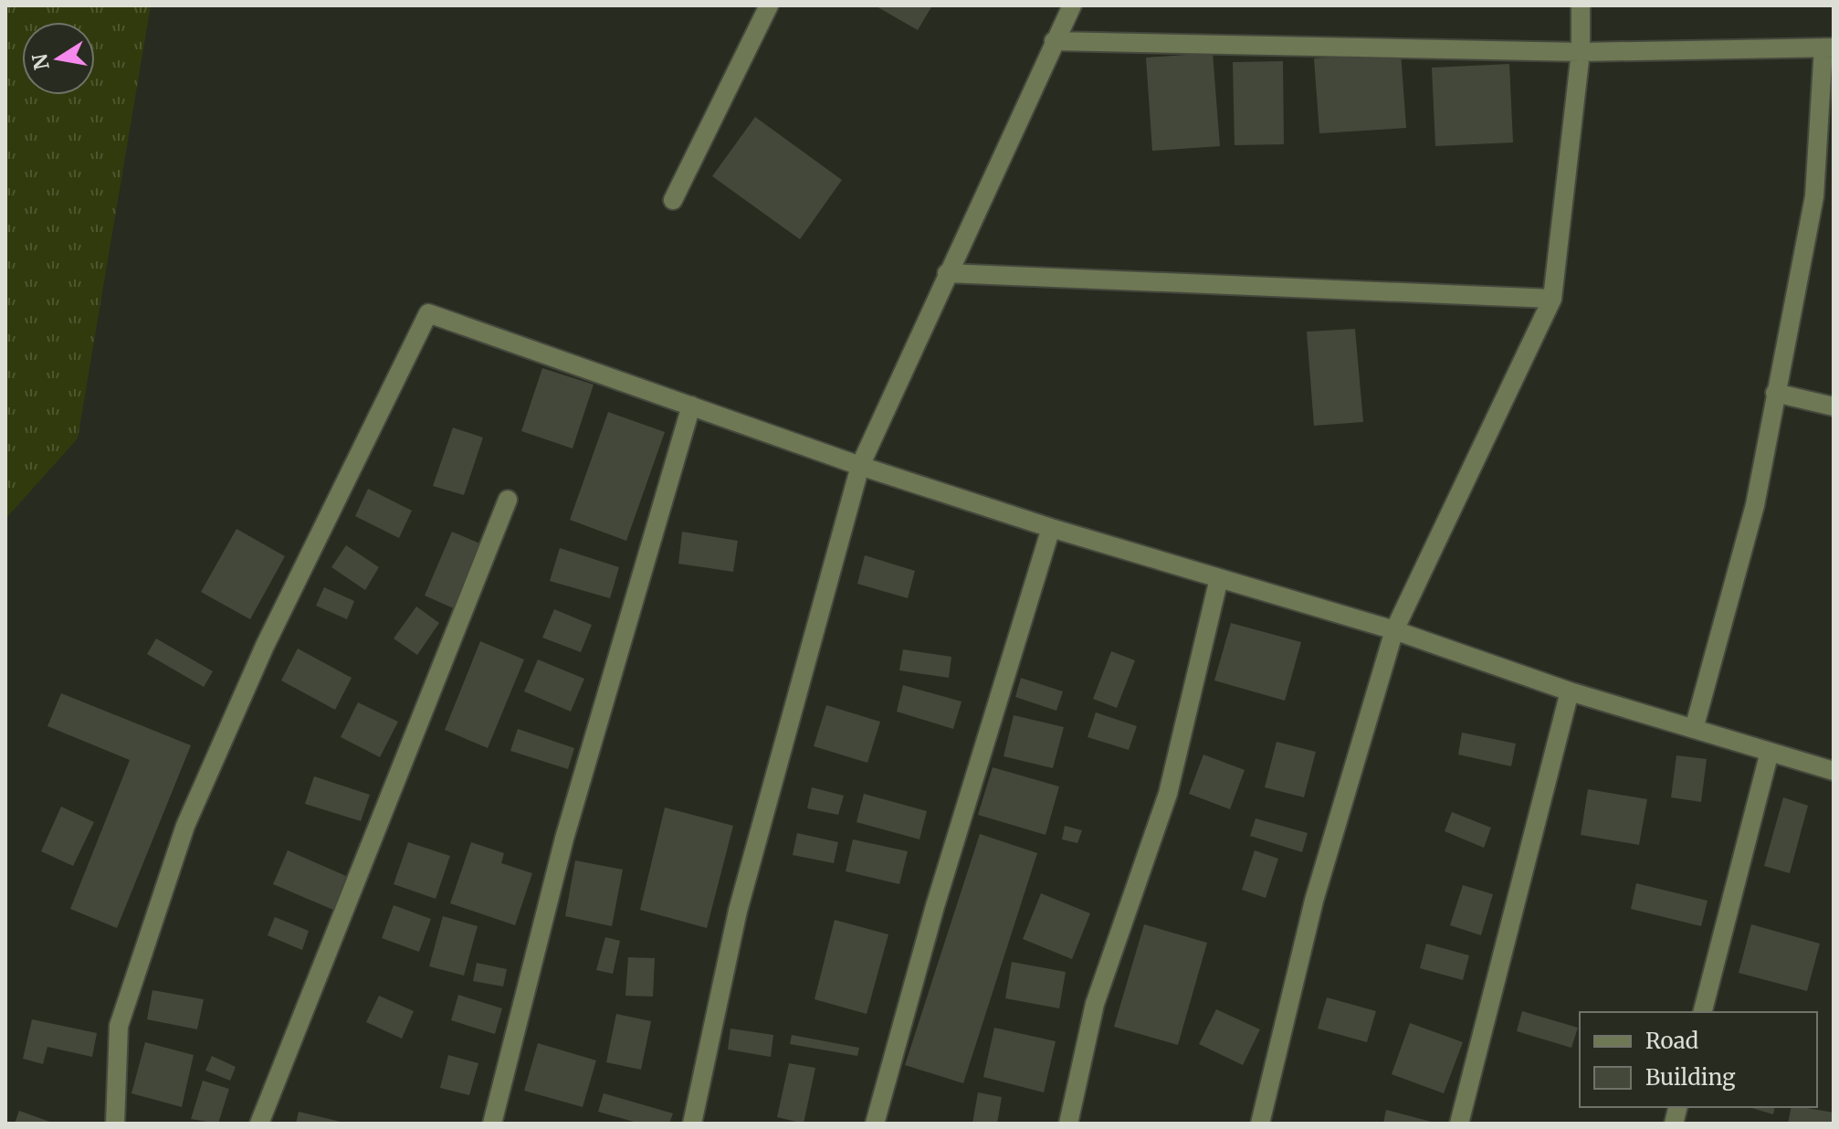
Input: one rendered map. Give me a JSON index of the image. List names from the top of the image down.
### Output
{
  "legend": ["Road", "Building"],
  "north": "left"
}
